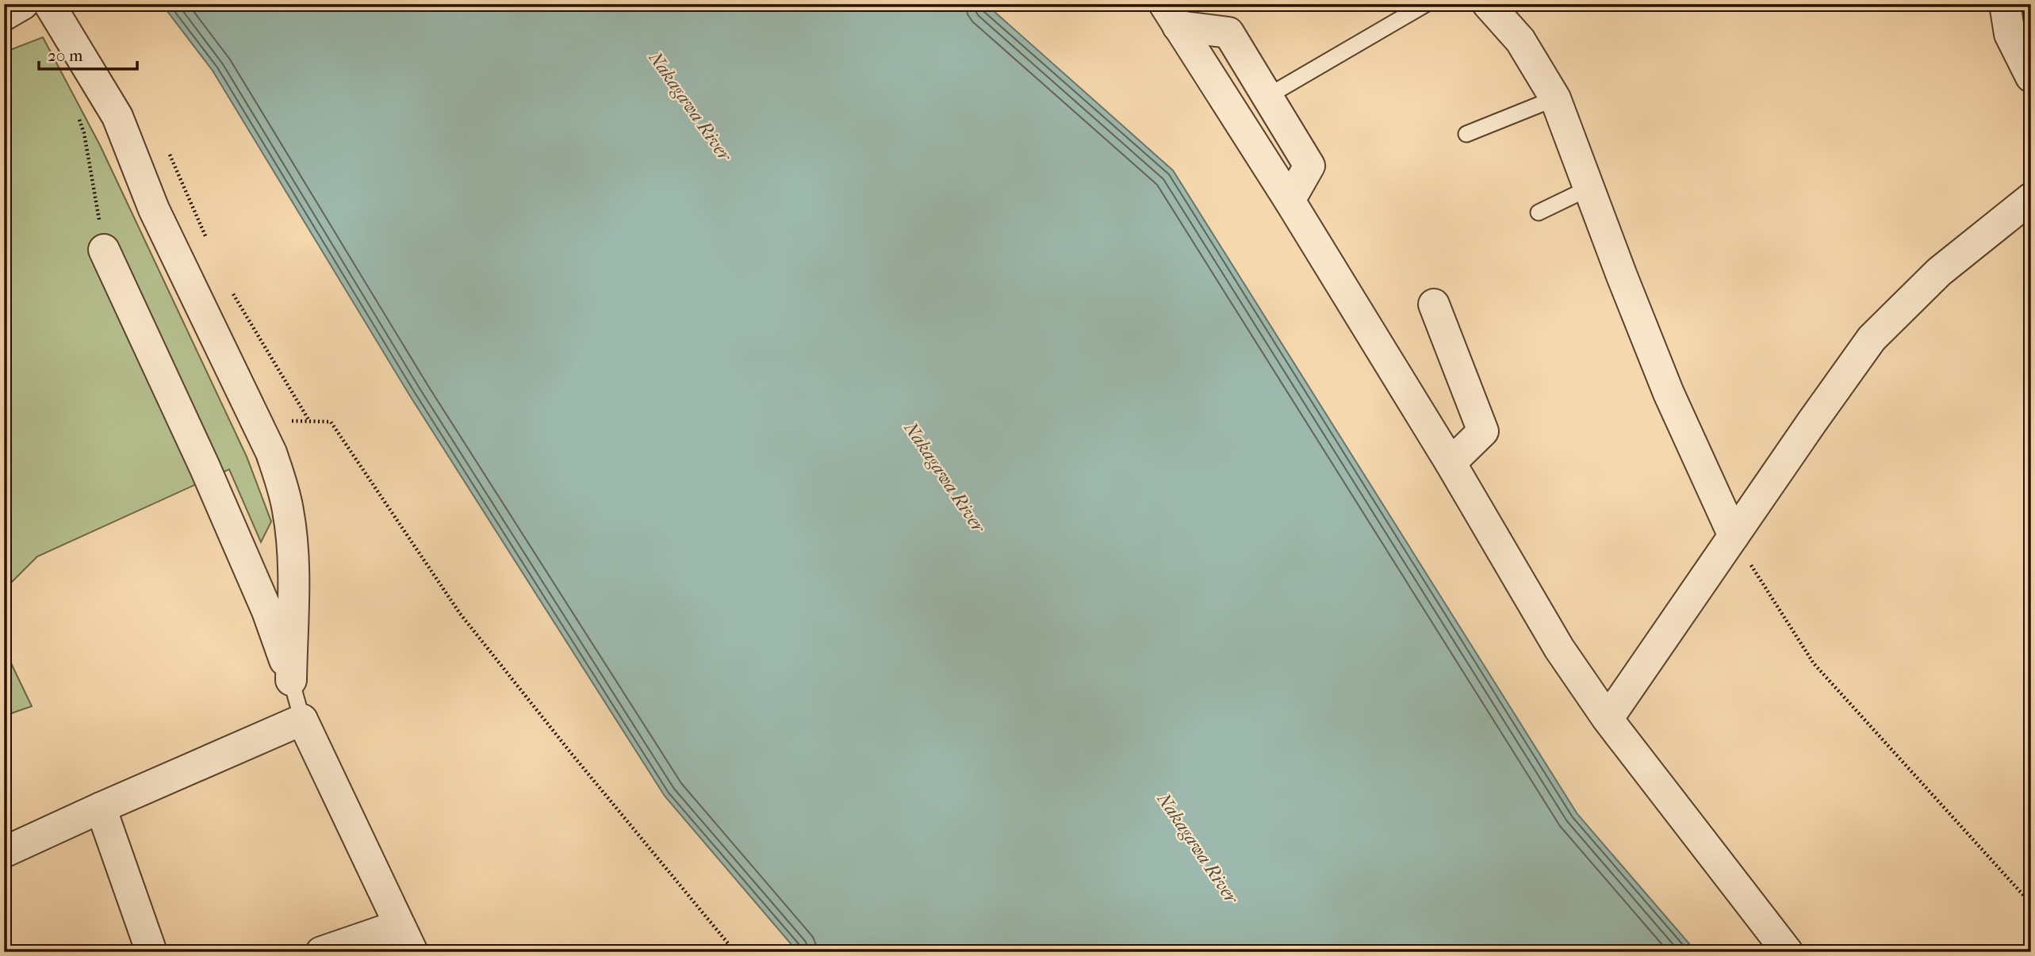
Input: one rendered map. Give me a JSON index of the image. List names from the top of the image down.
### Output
{
  "water": ["Nakagawa River"],
  "scale_bar": "20 m"
}
